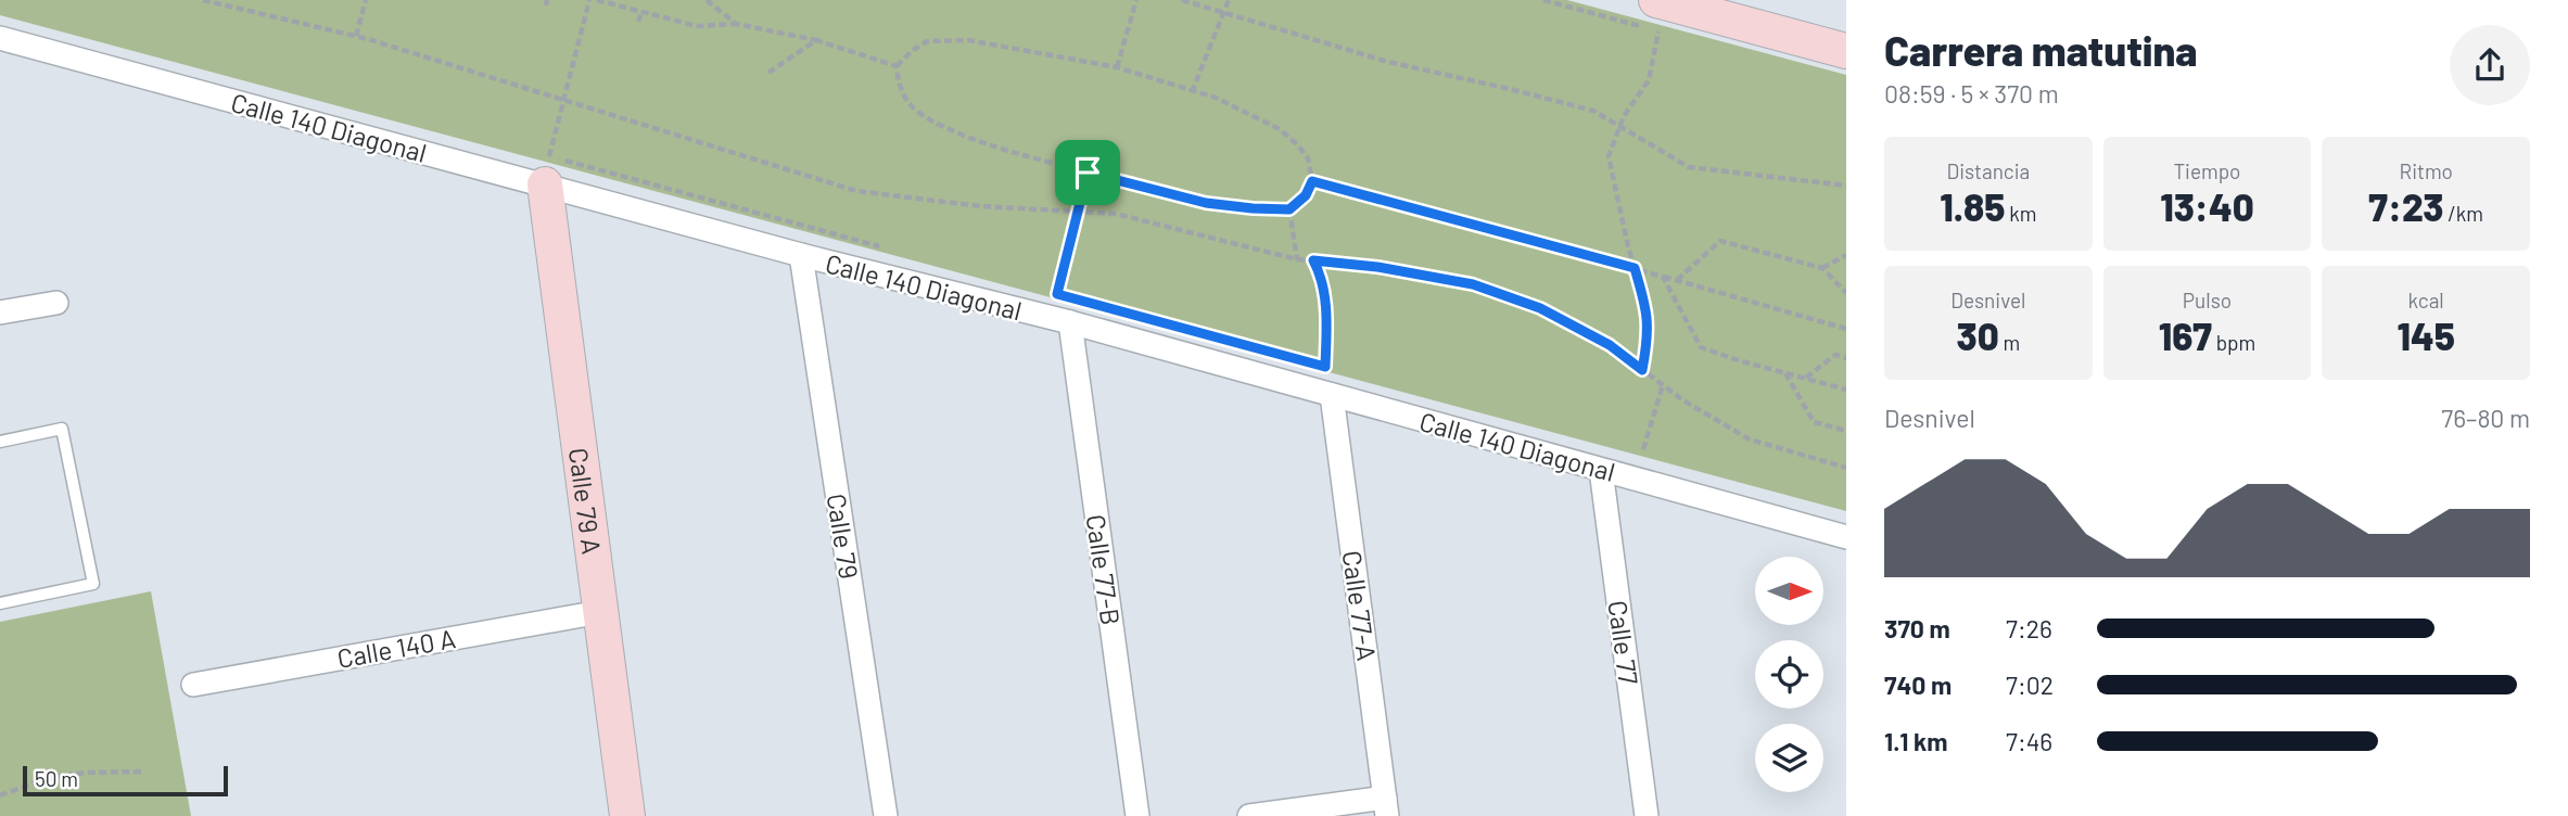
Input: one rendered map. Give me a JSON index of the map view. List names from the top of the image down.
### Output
{
  "streets": {
    "street": [
      "Calle 140 Diagonal",
      "Calle 79 A",
      "Calle 79",
      "Calle 77-B",
      "Calle 77-A",
      "Calle 77",
      "Calle 140 A"
    ]
  },
  "crossings": [
    ["Calle 140 Diagonal", "Calle 79 A"],
    ["Calle 140 Diagonal", "Calle 79"],
    ["Calle 140 Diagonal", "Calle 77-B"],
    ["Calle 140 Diagonal", "Calle 77-A"],
    ["Calle 140 Diagonal", "Calle 77"],
    ["Calle 79 A", "Calle 140 A"]
  ],
  "scale_bar": "50 m",
  "north": "right",
  "page": {
    "heading": ["Carrera matutina", "08:59 · 5 × 370 m"],
    "stats": [
      ["Distancia", "1.85 km"],
      ["Tiempo", "13:40"],
      ["Ritmo", "7:23 /km"],
      ["Desnivel", "30 m"],
      ["Pulso", "167 bpm"],
      ["kcal", "145"]
    ],
    "chart": ["Desnivel", "76–80 m"],
    "list": [
      {
        "name": "370 m",
        "note": "7:26"
      },
      {
        "name": "740 m",
        "note": "7:02"
      },
      {
        "name": "1.1 km",
        "note": "7:46"
      }
    ],
    "scale": "50 m"
  }
}
